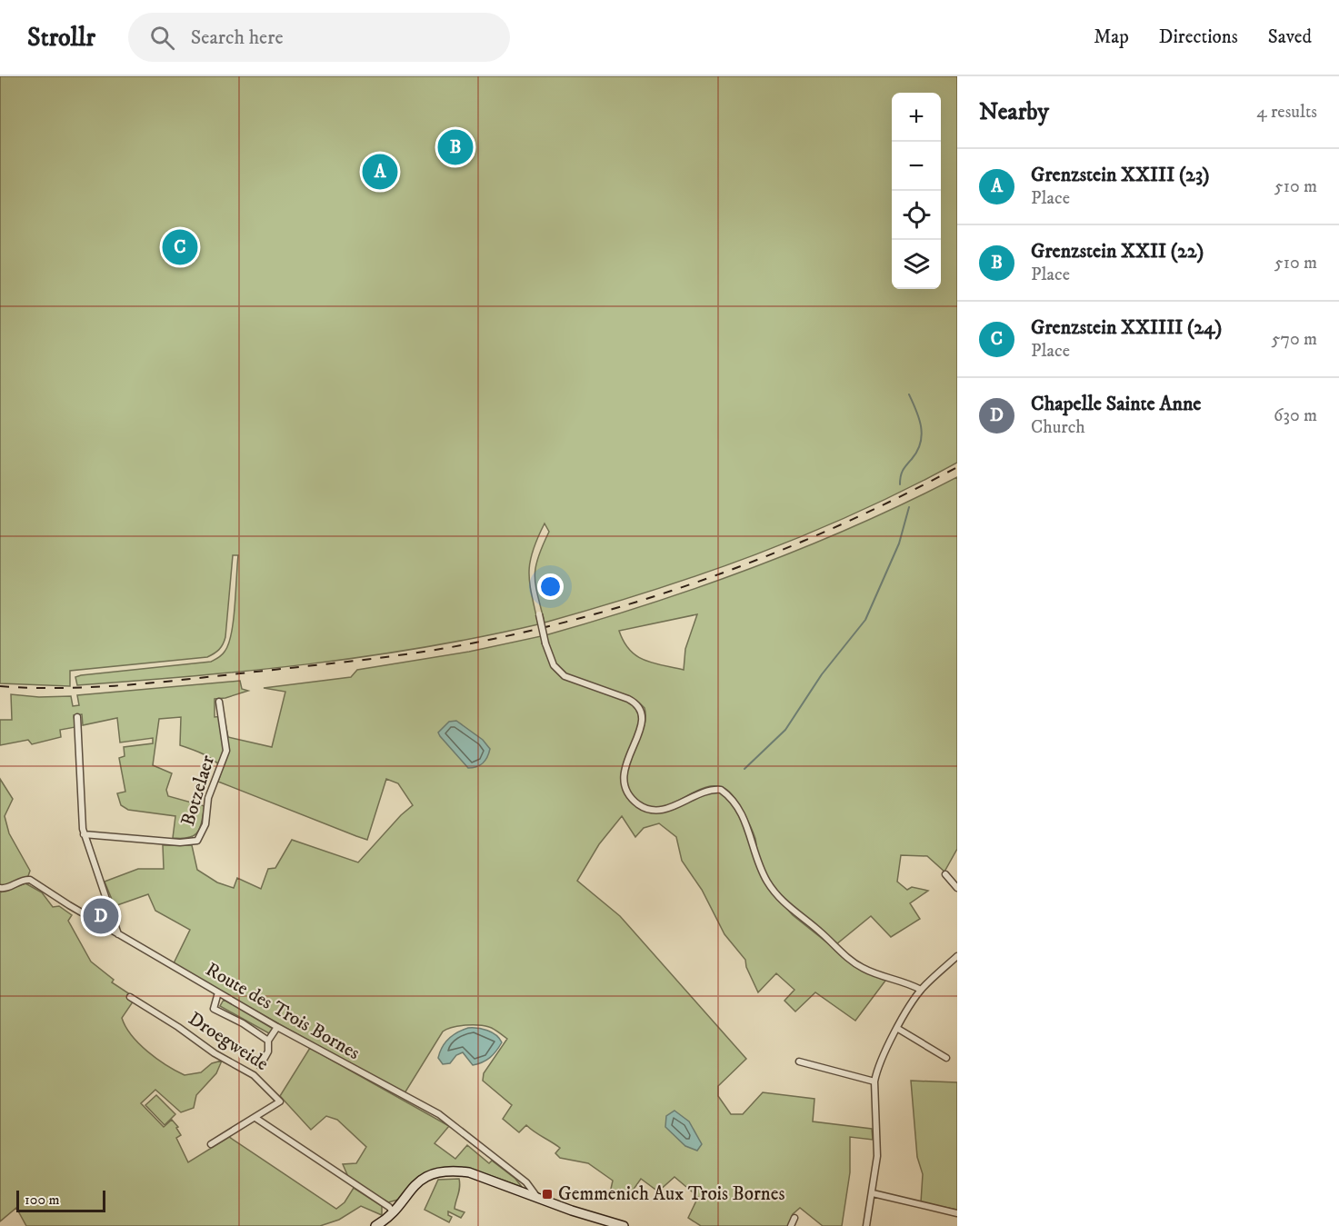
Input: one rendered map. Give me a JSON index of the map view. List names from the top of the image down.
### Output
{
  "streets": {
    "street": ["Botzelaer", "Route des Trois Bornes", "Droegweide"]
  },
  "places": {
    "transit": ["Gemmenich Aux Trois Bornes"]
  },
  "scale_bar": "100 m",
  "page": {
    "header": "Strollr",
    "search": "Search here",
    "nav": ["Map", "Directions", "Saved"],
    "heading": ["Nearby", "4 results"],
    "map_buttons": ["+", "−"],
    "pins": [
      "B",
      "A",
      "C",
      "D"
    ],
    "list": [
      {
        "mark": "A",
        "name": "Grenzstein XXIII (23)",
        "note": "Place",
        "value": "510 m"
      },
      {
        "mark": "B",
        "name": "Grenzstein XXII (22)",
        "note": "Place",
        "value": "510 m"
      },
      {
        "mark": "C",
        "name": "Grenzstein XXIIII (24)",
        "note": "Place",
        "value": "570 m"
      },
      {
        "mark": "D",
        "name": "Chapelle Sainte Anne",
        "note": "Church",
        "value": "630 m"
      }
    ],
    "scale": "100 m"
  }
}
